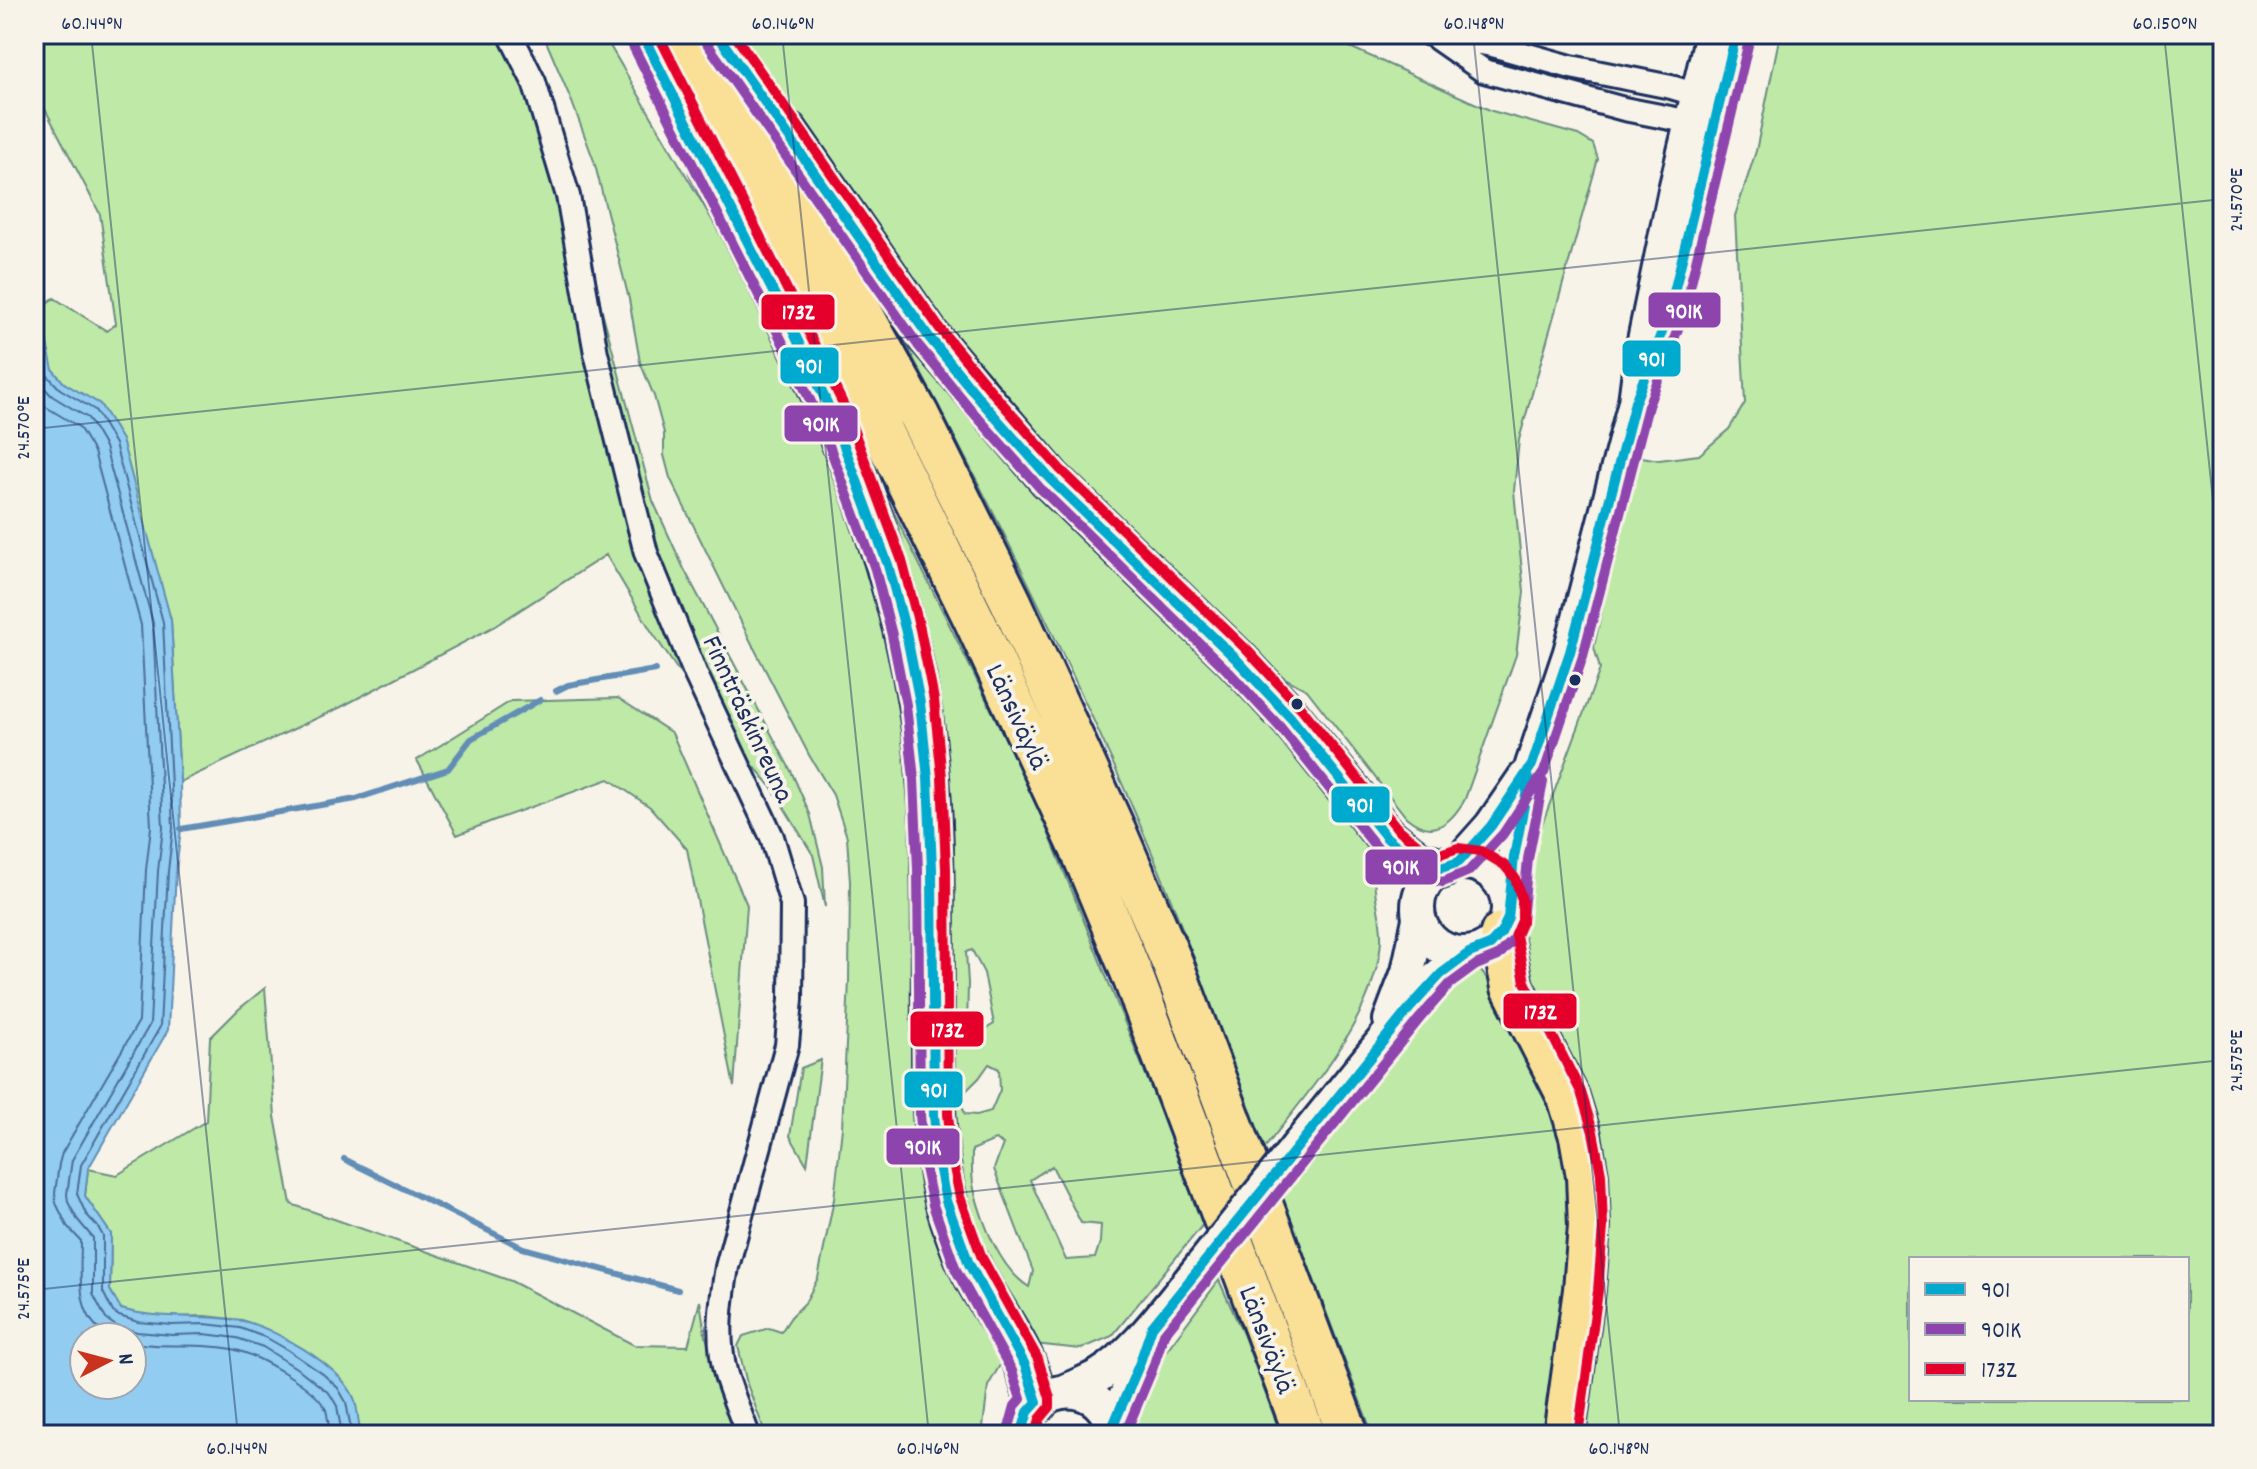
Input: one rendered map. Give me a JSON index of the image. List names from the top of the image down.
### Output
{
  "streets": {
    "highway": ["Länsiväylä"],
    "street": ["Finnträskinreuna"]
  },
  "lines": ["transit line 901", "transit line 173Z", "transit line 901K"],
  "legend": ["901", "901K", "173Z"],
  "north": "right",
  "coordinates": [
    "60.144°N",
    "60.146°N",
    "60.148°N",
    "60.150°N",
    "24.570°E",
    "24.575°E"
  ]
}
